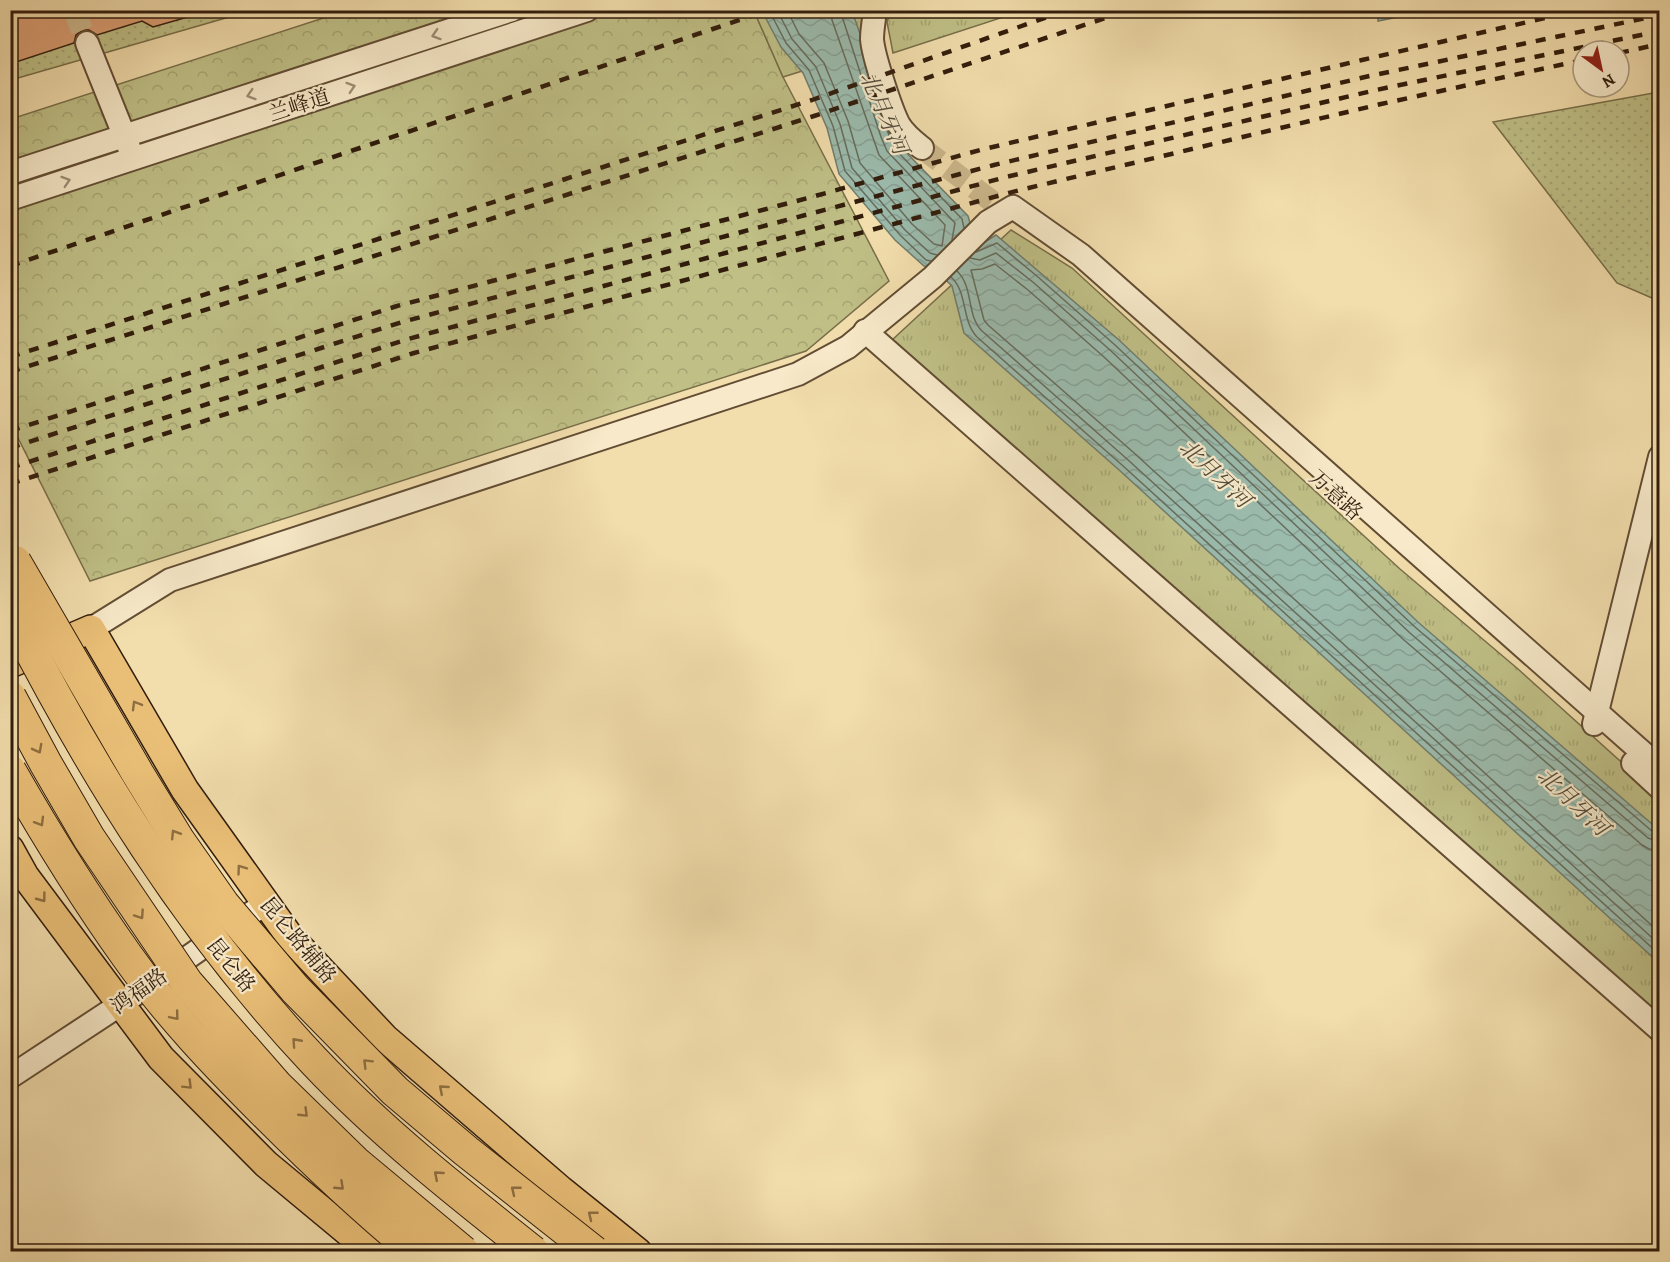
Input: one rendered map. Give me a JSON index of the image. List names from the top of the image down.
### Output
{
  "streets": {
    "highway": ["昆仑路"],
    "main road": ["昆仑路辅路"],
    "street": ["兰峰道", "万意路", "鸿福路"]
  },
  "crossings": [
    ["昆仑路辅路", "鸿福路"]
  ],
  "water": ["北月牙河"],
  "north": "bottom right"
}
